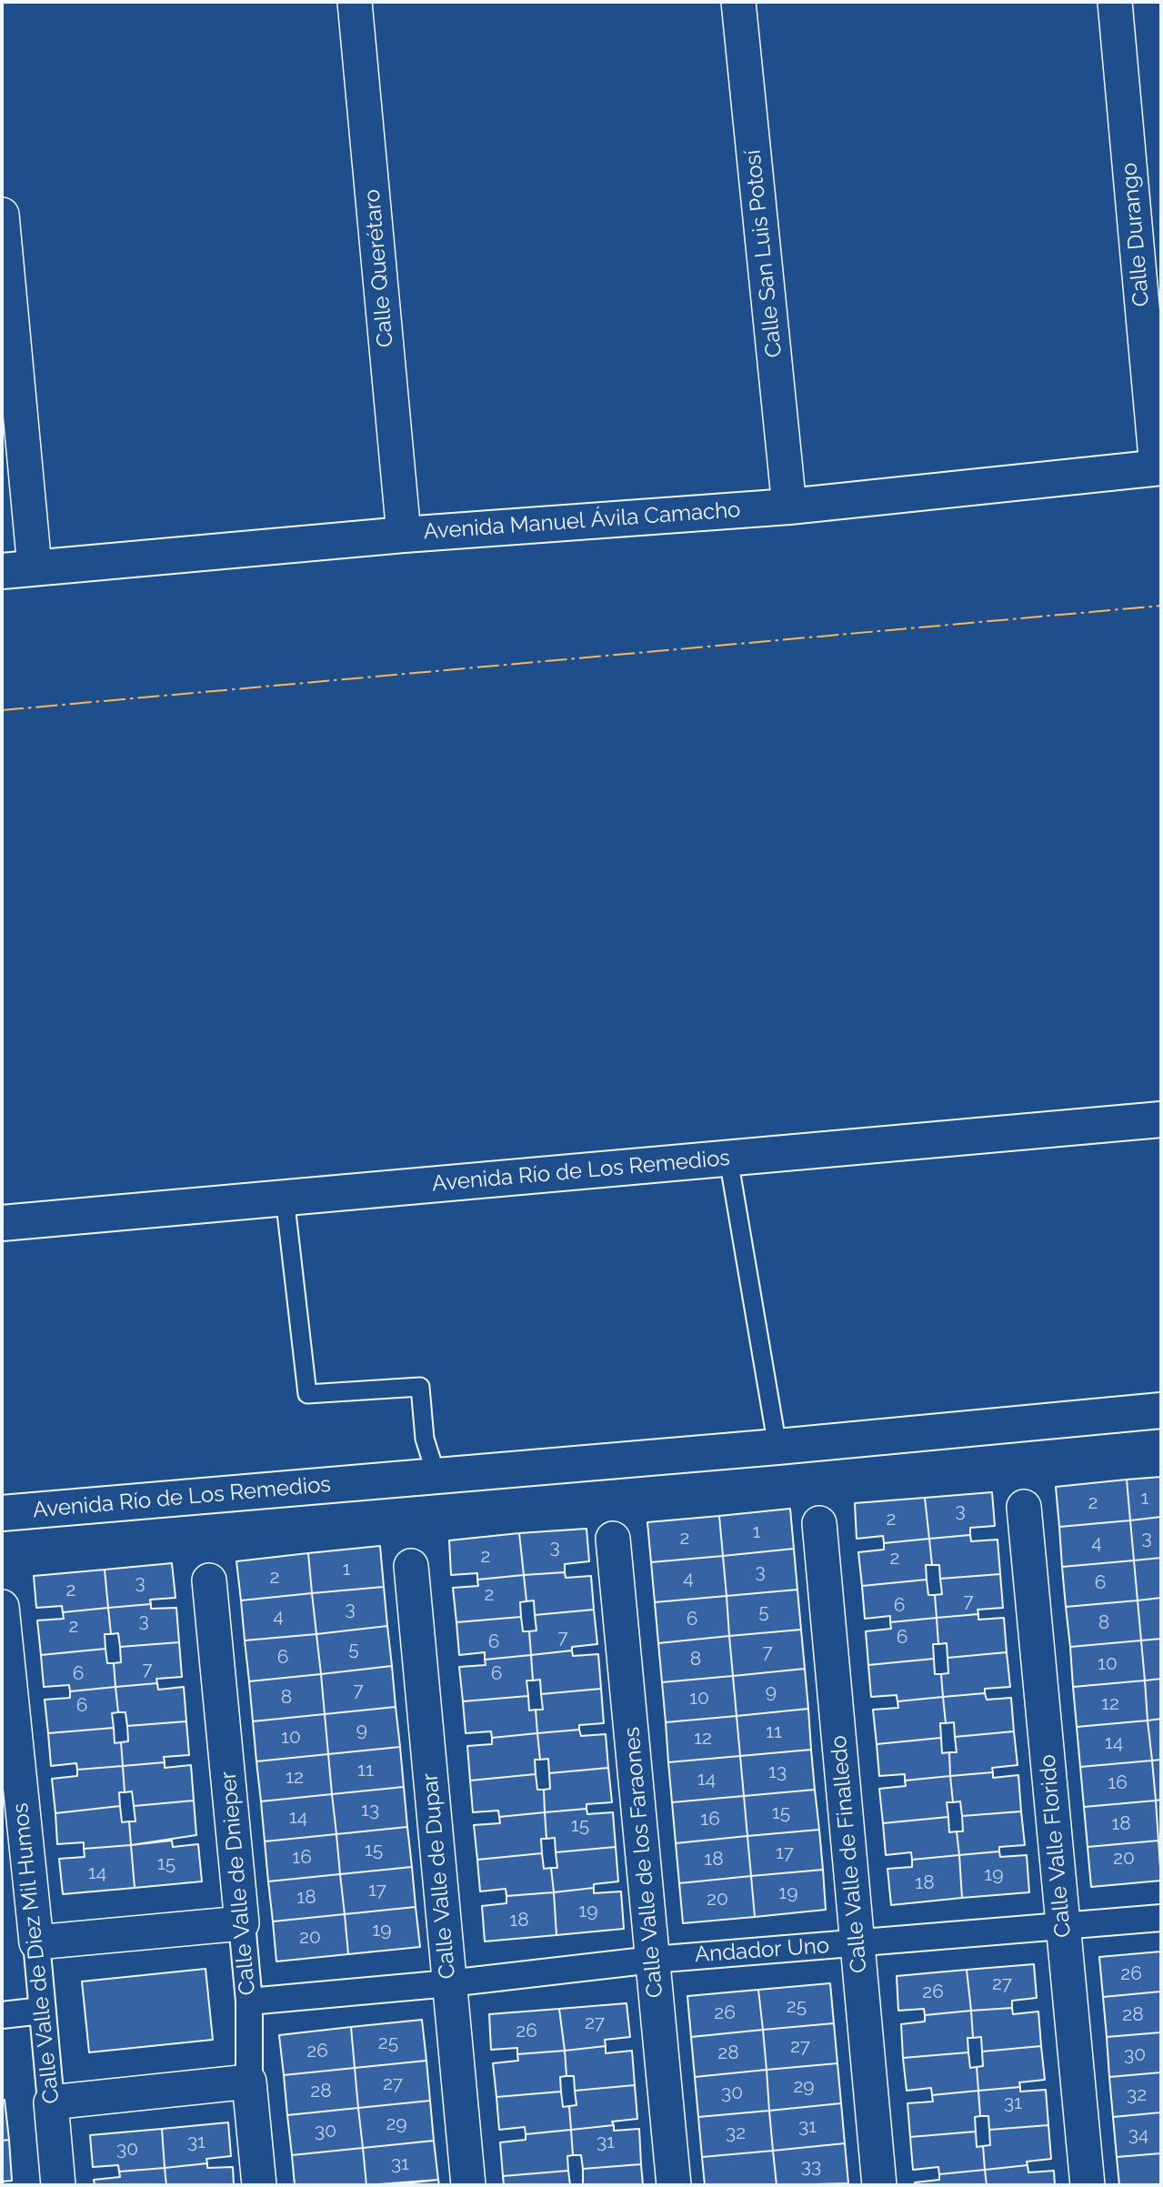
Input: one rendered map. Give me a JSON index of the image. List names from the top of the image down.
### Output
{
  "streets": {
    "main road": ["Avenida Manuel Ávila Camacho", "Avenida Río de Los Remedios"],
    "street": [
      "Calle Durango",
      "Calle San Luis Potosí",
      "Calle Querétaro",
      "Calle Valle Florido",
      "Calle Valle de Finalledo",
      "Calle Valle de los Faraones",
      "Calle Valle de Dupar",
      "Calle Valle de Dnieper",
      "Andador Uno",
      "Calle Valle de Diez Mil Humos"
    ]
  },
  "crossings": [
    ["Calle Durango", "Avenida Manuel Ávila Camacho"],
    ["Calle San Luis Potosí", "Avenida Manuel Ávila Camacho"],
    ["Calle Querétaro", "Avenida Manuel Ávila Camacho"],
    ["Calle Valle Florido", "Andador Uno"],
    ["Calle Valle de Finalledo", "Andador Uno"],
    ["Calle Valle de los Faraones", "Andador Uno"],
    ["Calle Valle de Dupar", "Andador Uno"],
    ["Calle Valle de Dnieper", "Andador Uno"]
  ],
  "house_numbers": [
    "1",
    "2",
    "3",
    "2",
    "1",
    "2",
    "3",
    "4",
    "3",
    "2",
    "2",
    "1",
    "3",
    "2",
    "4",
    "3",
    "6",
    "2",
    "2",
    "7",
    "6",
    "3",
    "5",
    "4",
    "6",
    "3",
    "8",
    "2",
    "7",
    "6",
    "6",
    "5",
    "7",
    "6",
    "8",
    "10",
    "7",
    "6",
    "6",
    "7",
    "9",
    "8",
    "10",
    "12",
    "6",
    "9",
    "11",
    "10",
    "12",
    "14",
    "11",
    "13",
    "12",
    "14",
    "16",
    "13",
    "15",
    "14",
    "16",
    "18",
    "15",
    "15",
    "17",
    "16",
    "20",
    "18",
    "15",
    "14",
    "19",
    "18",
    "17",
    "19",
    "18",
    "20",
    "19",
    "18",
    "19",
    "20",
    "26",
    "27",
    "26",
    "25",
    "26",
    "28",
    "27",
    "26",
    "25",
    "27",
    "26",
    "28",
    "30",
    "27",
    "29",
    "28",
    "30",
    "32",
    "31",
    "29",
    "31",
    "30",
    "32",
    "34",
    "31",
    "31",
    "30",
    "31",
    "33"
  ]
}
